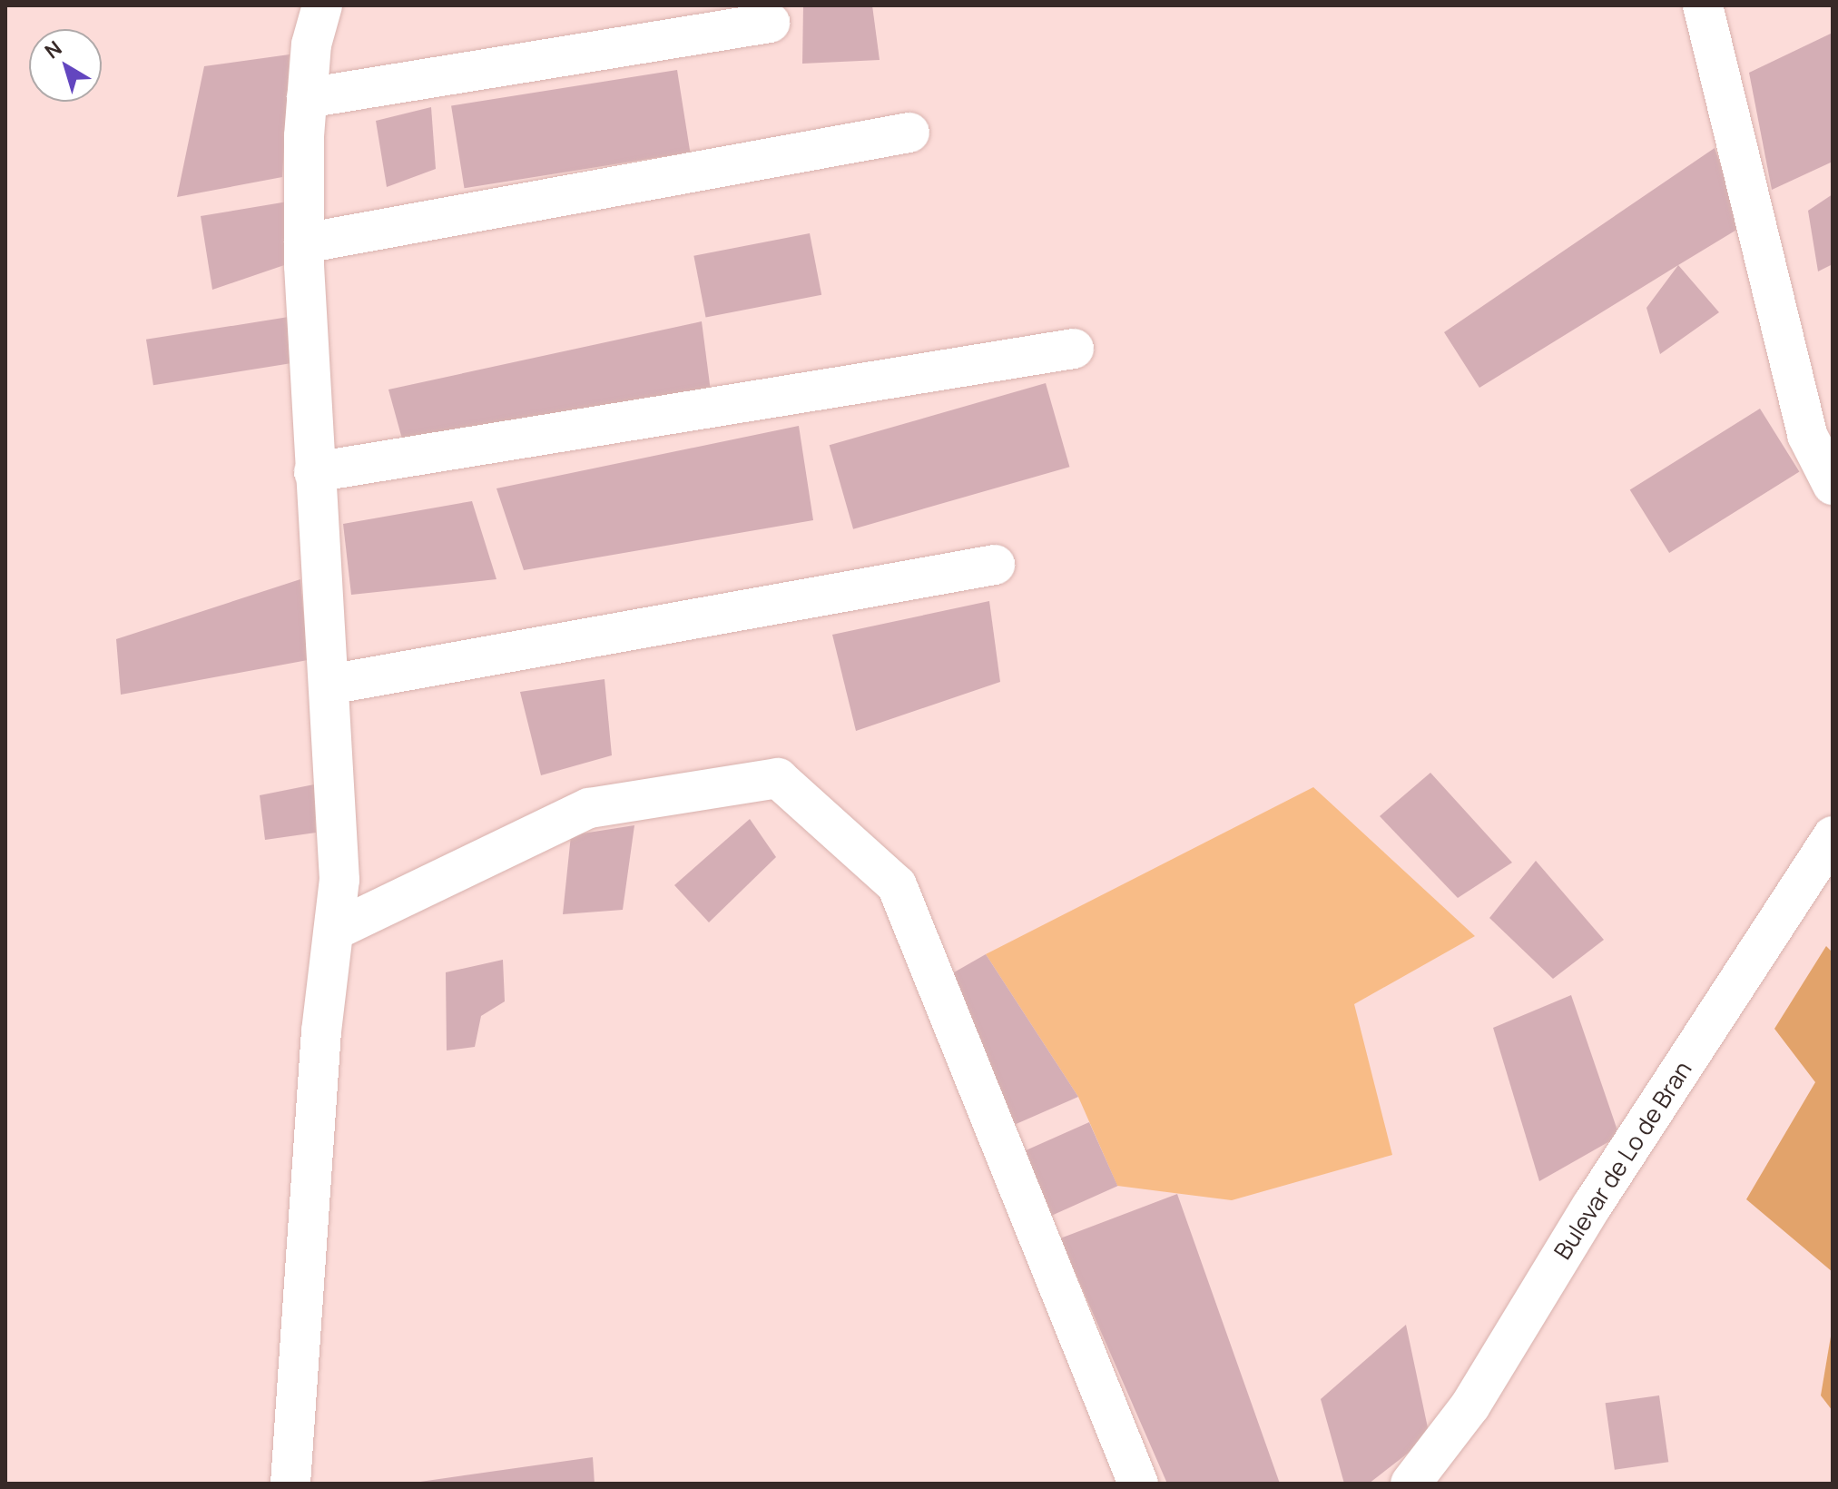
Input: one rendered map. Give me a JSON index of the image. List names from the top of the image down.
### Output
{
  "streets": {
    "street": ["Bulevar de Lo de Bran"]
  },
  "north": "top left"
}
